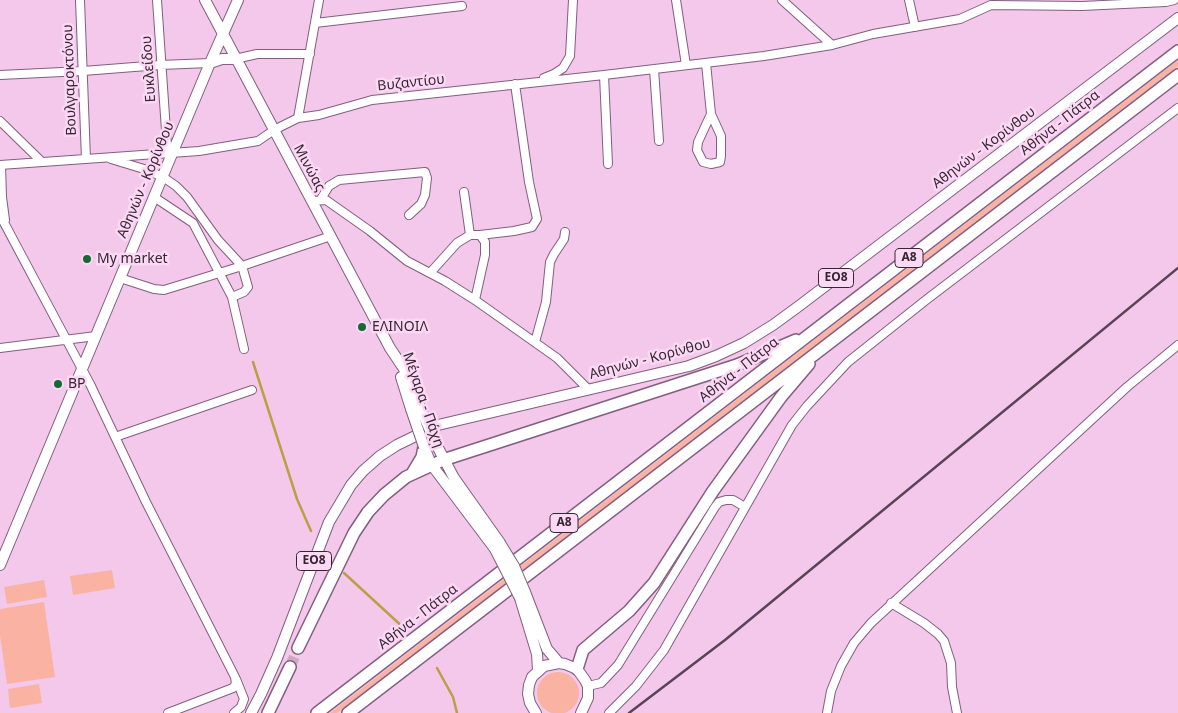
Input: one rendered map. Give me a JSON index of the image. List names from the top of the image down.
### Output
{
  "streets": {
    "highway": ["Αθήνα - Πάτρα", "Α8"],
    "main road": [
      "Αθηνών - Κορίνθου",
      "Μινώας",
      "ΕΟ8",
      "Μέγαρα - Πάχη"
    ],
    "street": ["Ευκλείδου", "Βουλγαροκτόνου", "Βυζαντίου"]
  },
  "crossings": [
    ["Ευκλείδου", "Βυζαντίου"],
    ["Βουλγαροκτόνου", "Βυζαντίου"],
    ["Βυζαντίου", "Αθηνών - Κορίνθου"],
    ["Βυζαντίου", "Μινώας"],
    ["Αθηνών - Κορίνθου", "Μινώας"],
    ["Μινώας", "Μέγαρα - Πάχη"]
  ],
  "places": ["My market", "ΕΛΙΝΟΙΛ", "BP"]
}
